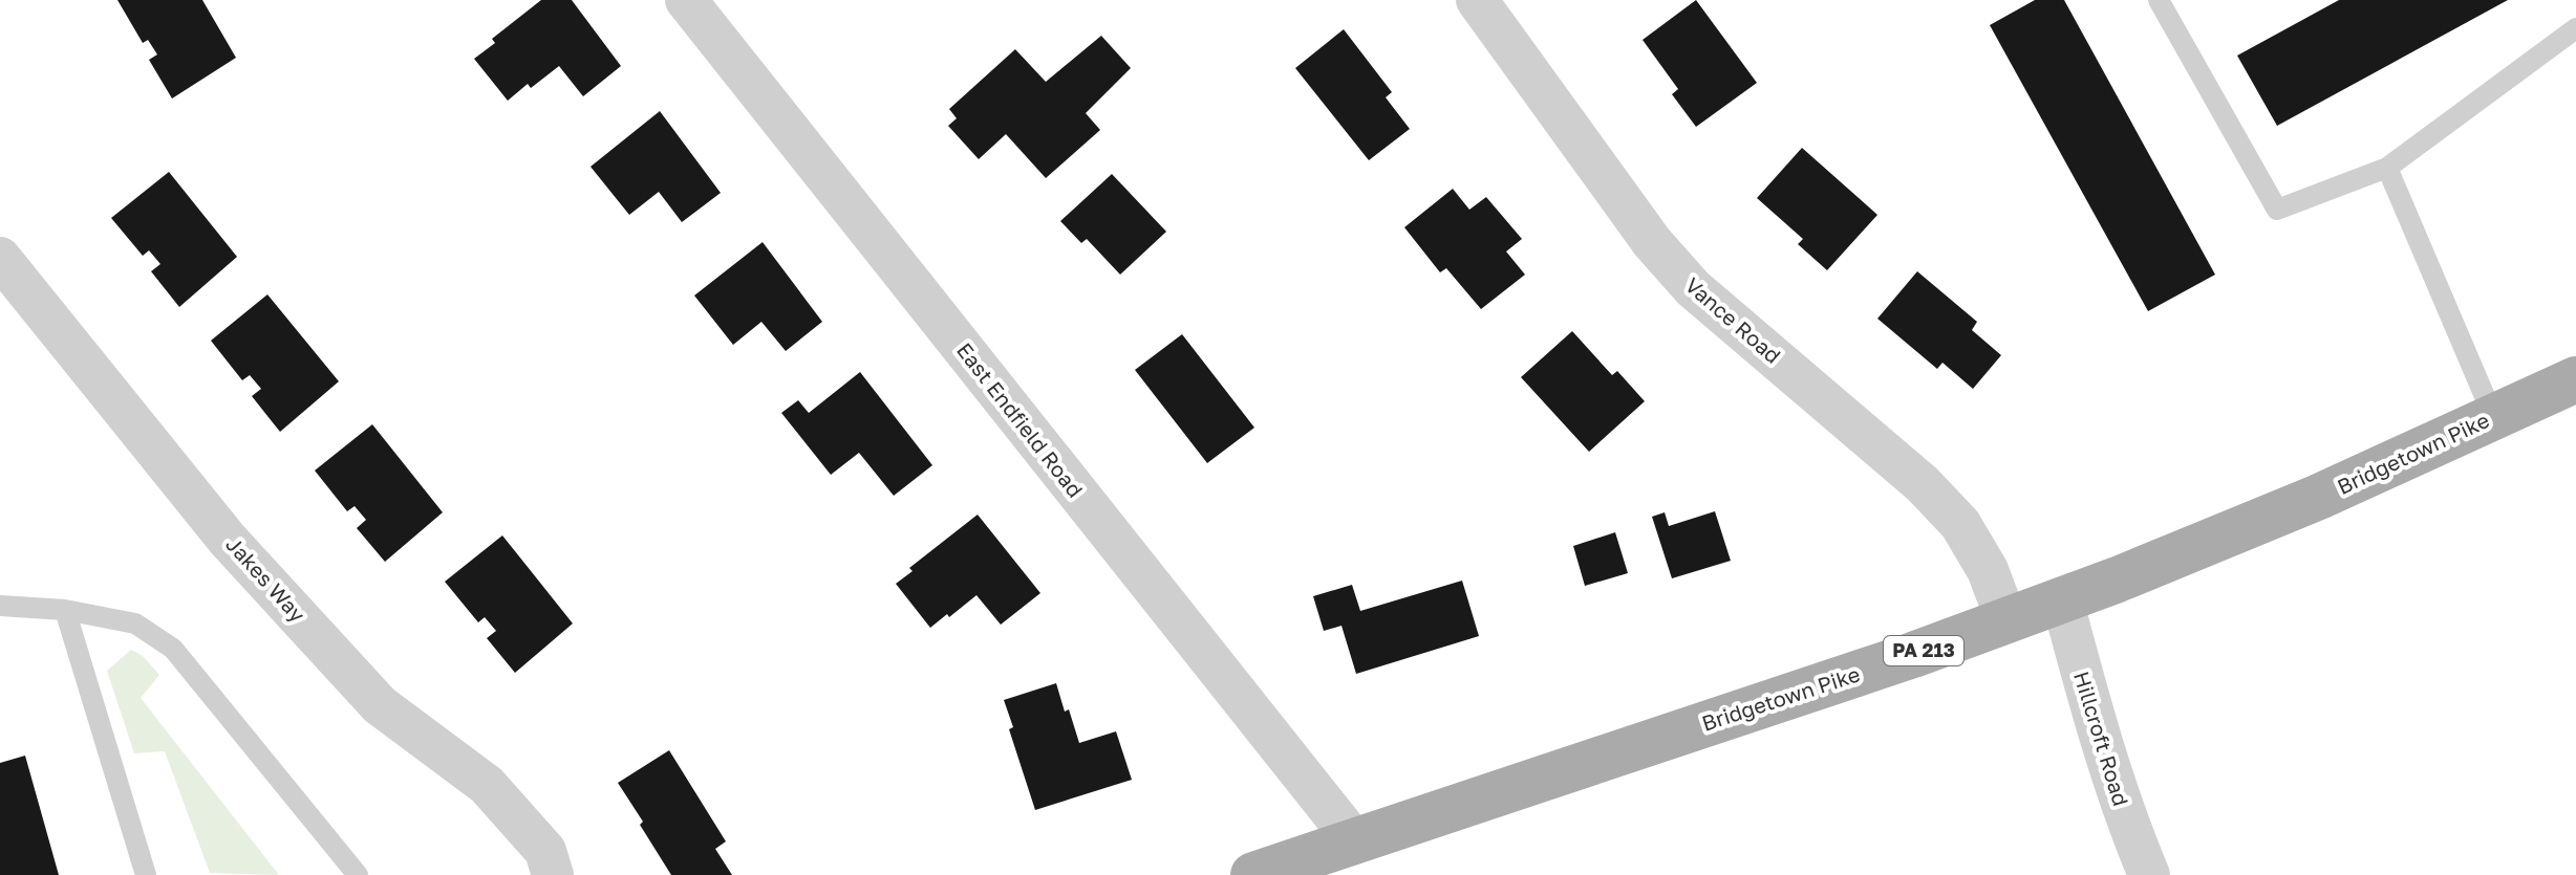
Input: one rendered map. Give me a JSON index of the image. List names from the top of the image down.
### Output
{
  "streets": {
    "main road": ["Bridgetown Pike", "PA 213"],
    "street": [
      "Vance Road",
      "East Endfield Road",
      "Jakes Way",
      "Hillcroft Road"
    ]
  },
  "crossings": [
    ["Vance Road", "Bridgetown Pike"],
    ["East Endfield Road", "Bridgetown Pike"],
    ["Bridgetown Pike", "Hillcroft Road"]
  ]
}
